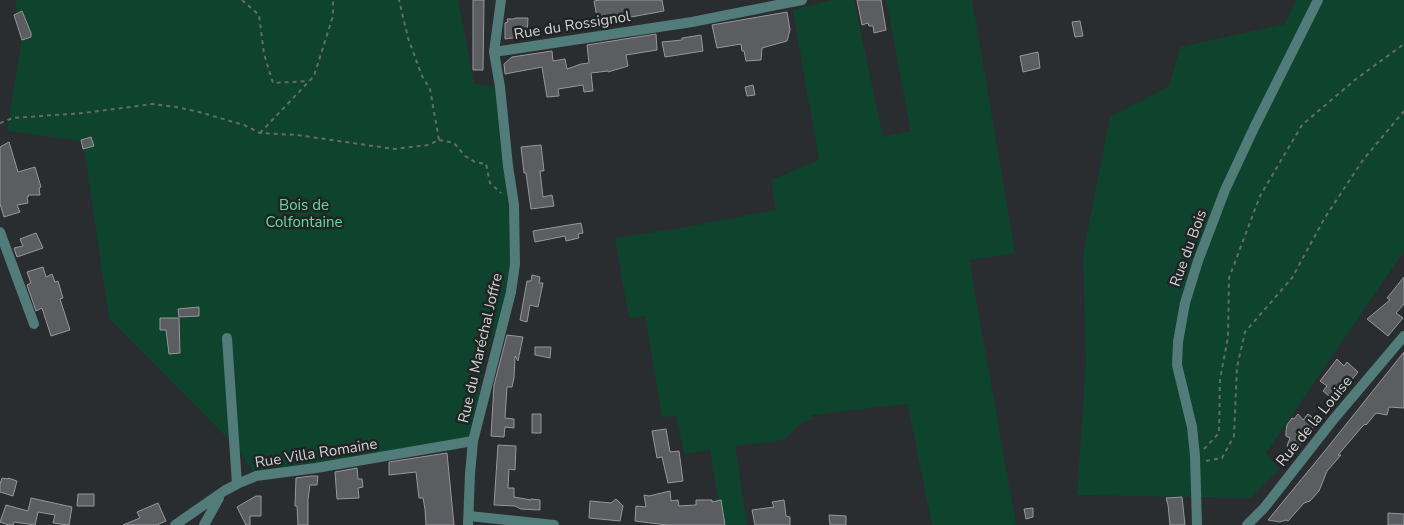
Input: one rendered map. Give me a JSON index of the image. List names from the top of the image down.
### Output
{
  "streets": {
    "street": [
      "Rue du Rossignol",
      "Rue du Bois",
      "Rue du Maréchal Joffre",
      "Rue de la Louise",
      "Rue Villa Romaine"
    ]
  },
  "crossings": [
    ["Rue du Rossignol", "Rue du Maréchal Joffre"],
    ["Rue du Maréchal Joffre", "Rue Villa Romaine"]
  ],
  "parks": ["Bois de Colfontaine"]
}
